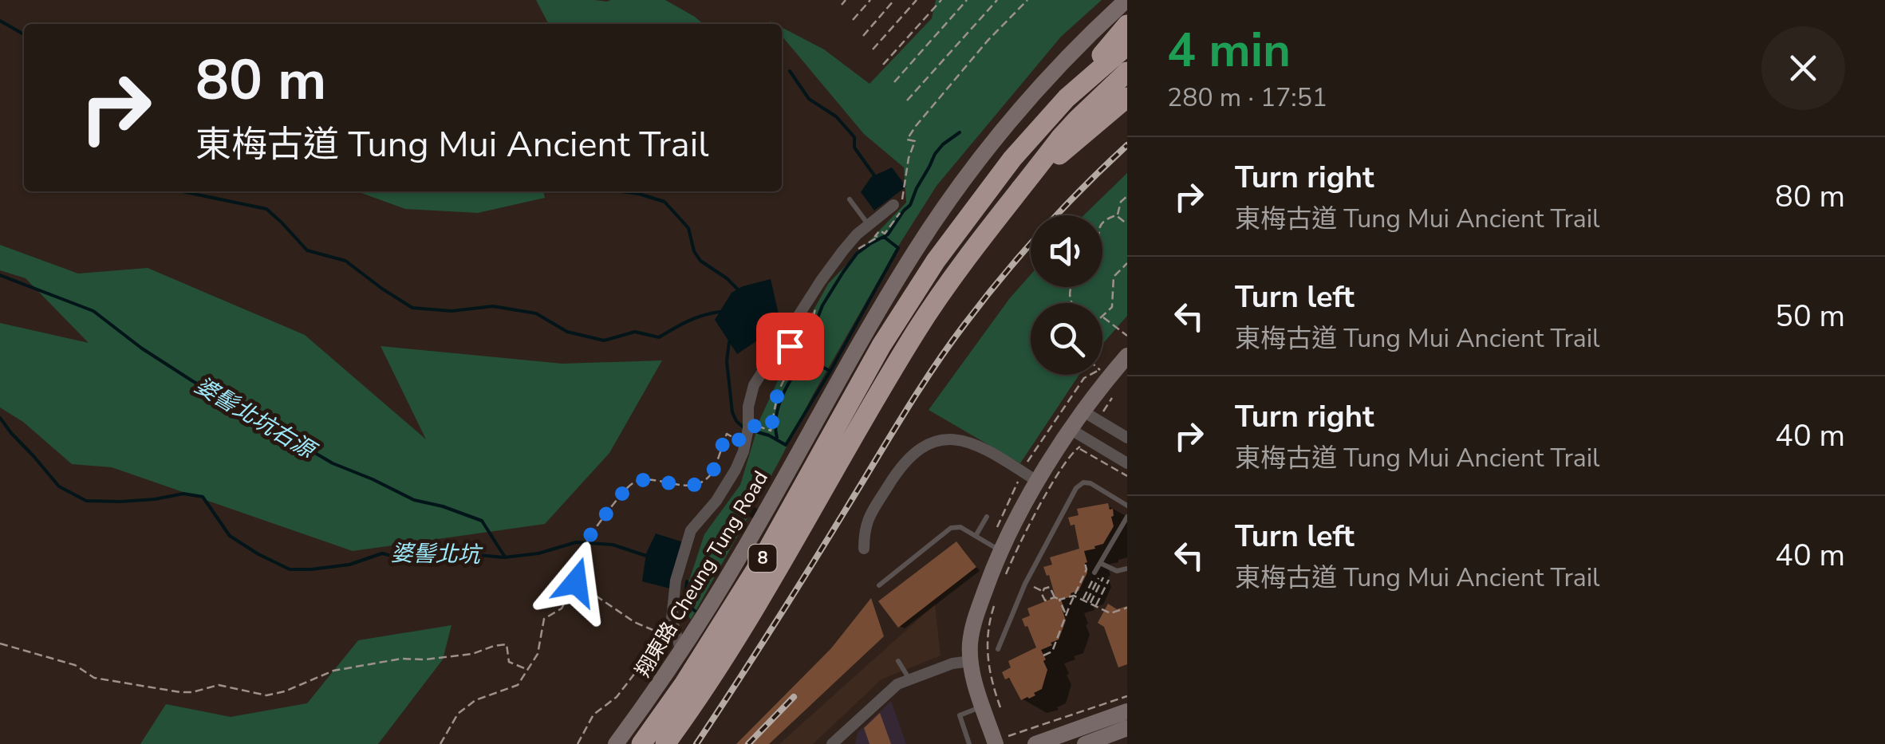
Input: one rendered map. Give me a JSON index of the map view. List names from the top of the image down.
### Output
{
  "streets": {
    "highway": ["8"],
    "main road": ["翔東路 Cheung Tung Road"]
  },
  "water": ["婆髻北坑右源", "婆髻北坑"],
  "page": {
    "heading": ["4 min", "280 m · 17:51"],
    "turn": ["80 m", "東梅古道 Tung Mui Ancient Trail"],
    "list": [
      {
        "name": "Turn right",
        "note": "東梅古道 Tung Mui Ancient Trail",
        "value": "80 m"
      },
      {
        "name": "Turn left",
        "note": "東梅古道 Tung Mui Ancient Trail",
        "value": "50 m"
      },
      {
        "name": "Turn right",
        "note": "東梅古道 Tung Mui Ancient Trail",
        "value": "40 m"
      },
      {
        "name": "Turn left",
        "note": "東梅古道 Tung Mui Ancient Trail",
        "value": "40 m"
      }
    ]
  }
}
